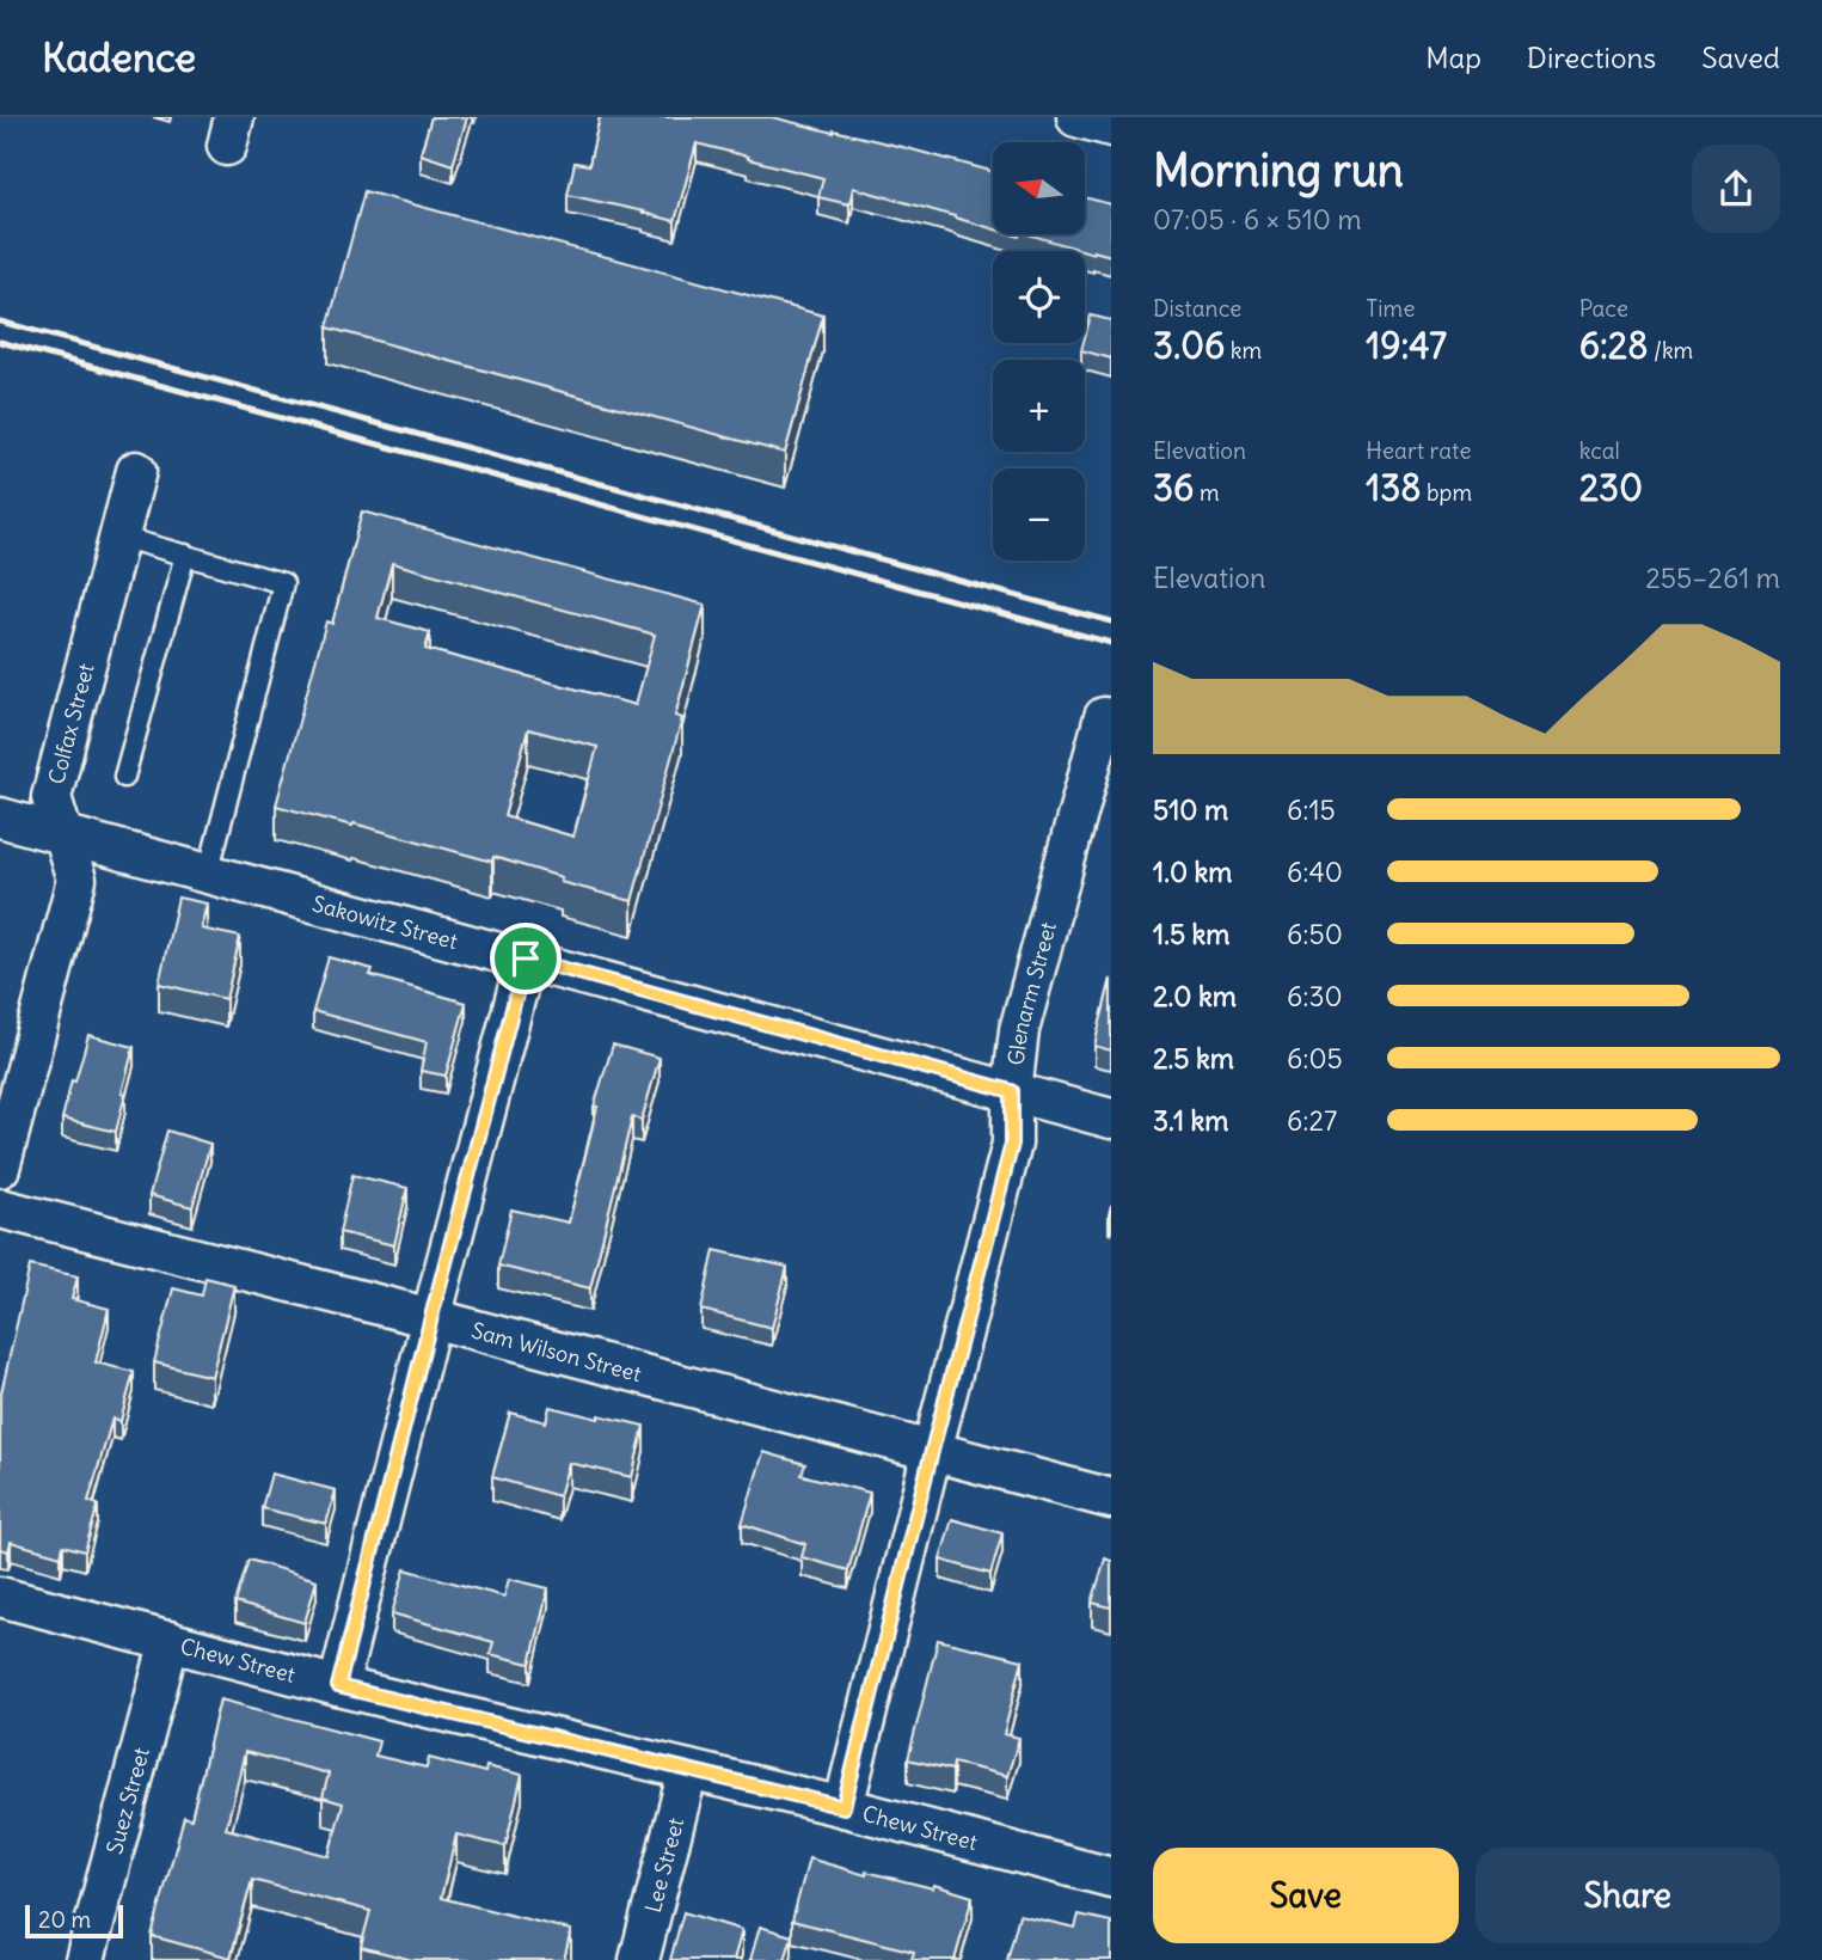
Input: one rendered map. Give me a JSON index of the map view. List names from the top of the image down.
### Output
{
  "streets": {
    "street": [
      "Colfax Street",
      "Sakowitz Street",
      "Glenarm Street",
      "Sam Wilson Street",
      "Chew Street",
      "Suez Street",
      "Lee Street"
    ]
  },
  "crossings": [
    ["Colfax Street", "Sakowitz Street"],
    ["Sakowitz Street", "Glenarm Street"],
    ["Glenarm Street", "Sam Wilson Street"],
    ["Glenarm Street", "Chew Street"],
    ["Chew Street", "Suez Street"],
    ["Chew Street", "Lee Street"]
  ],
  "scale_bar": "20 m",
  "north": "left",
  "page": {
    "header": "Kadence",
    "nav": ["Map", "Directions", "Saved"],
    "heading": ["Morning run", "07:05 · 6 × 510 m"],
    "map_buttons": ["+", "−"],
    "stats": [
      ["Distance", "3.06 km"],
      ["Time", "19:47"],
      ["Pace", "6:28 /km"],
      ["Elevation", "36 m"],
      ["Heart rate", "138 bpm"],
      ["kcal", "230"]
    ],
    "chart": ["Elevation", "255–261 m"],
    "list": [
      {
        "name": "510 m",
        "note": "6:15"
      },
      {
        "name": "1.0 km",
        "note": "6:40"
      },
      {
        "name": "1.5 km",
        "note": "6:50"
      },
      {
        "name": "2.0 km",
        "note": "6:30"
      },
      {
        "name": "2.5 km",
        "note": "6:05"
      },
      {
        "name": "3.1 km",
        "note": "6:27"
      }
    ],
    "buttons": ["Save", "Share"],
    "scale": "20 m"
  }
}
